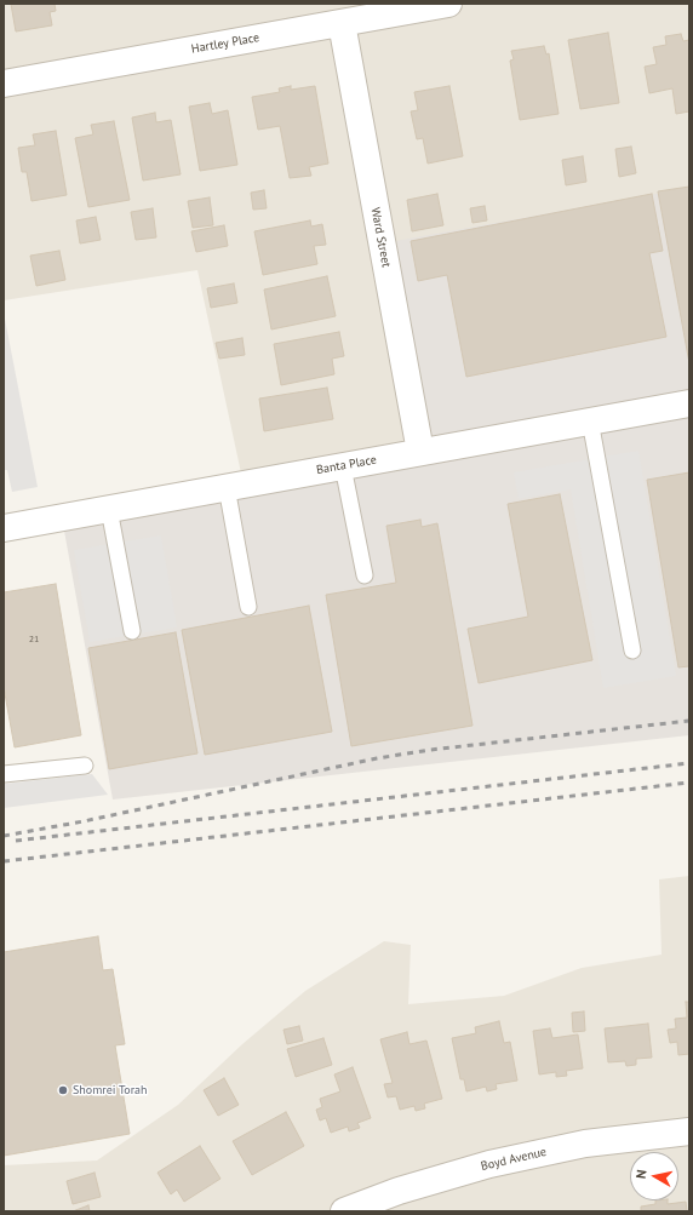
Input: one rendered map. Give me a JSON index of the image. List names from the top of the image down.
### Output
{
  "streets": {
    "street": [
      "Hartley Place",
      "Ward Street",
      "Banta Place",
      "Boyd Avenue"
    ]
  },
  "crossings": [
    ["Hartley Place", "Ward Street"],
    ["Ward Street", "Banta Place"]
  ],
  "places": ["Shomrei Torah"],
  "house_numbers": ["21"],
  "north": "left"
}
